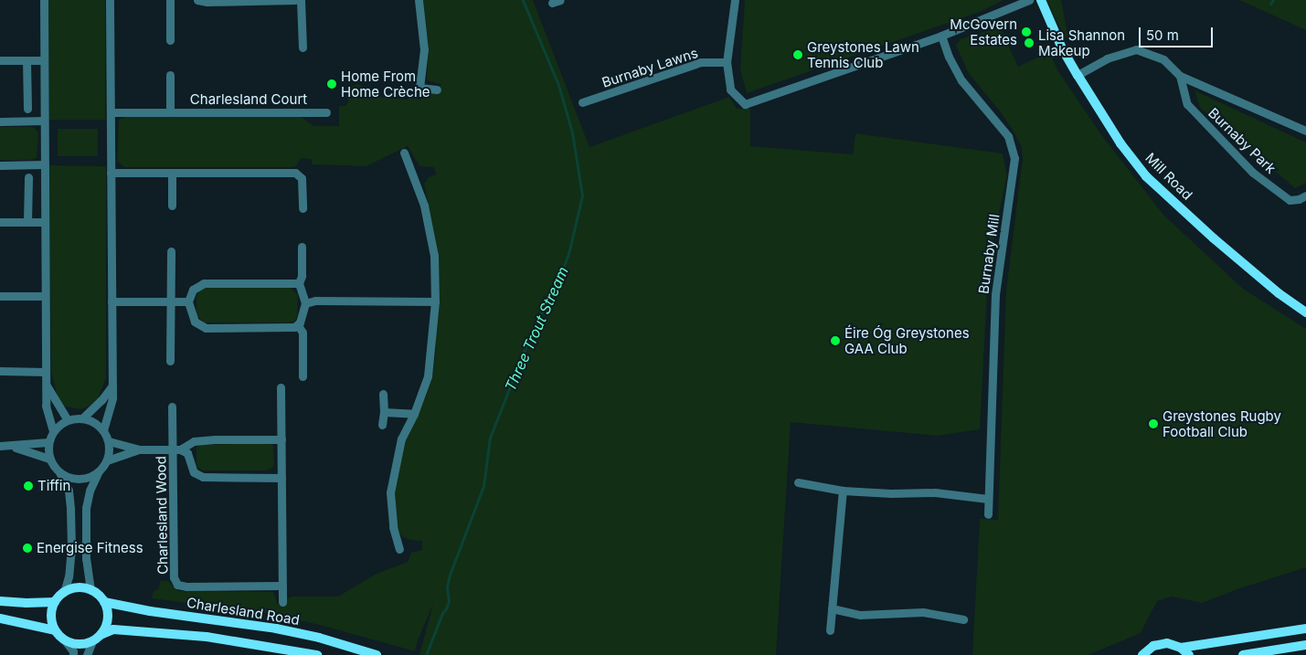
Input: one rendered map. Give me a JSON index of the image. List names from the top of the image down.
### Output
{
  "streets": {
    "main road": ["Mill Road", "Charlesland Road"],
    "street": [
      "Burnaby Lawns",
      "Charlesland Court",
      "Burnaby Park",
      "Burnaby Mill",
      "Charlesland Wood"
    ]
  },
  "crossings": [
    ["Burnaby Park", "Mill Road"]
  ],
  "water": ["Three Trout Stream"],
  "places": [
    "McGovern Estates",
    "Lisa Shannon Makeup",
    "Greystones Lawn Tennis Club",
    "Home From Home Crèche",
    "Éire Óg Greystones GAA Club",
    "Greystones Rugby Football Club",
    "Tiffin",
    "Energise Fitness"
  ],
  "scale_bar": "50 m"
}
